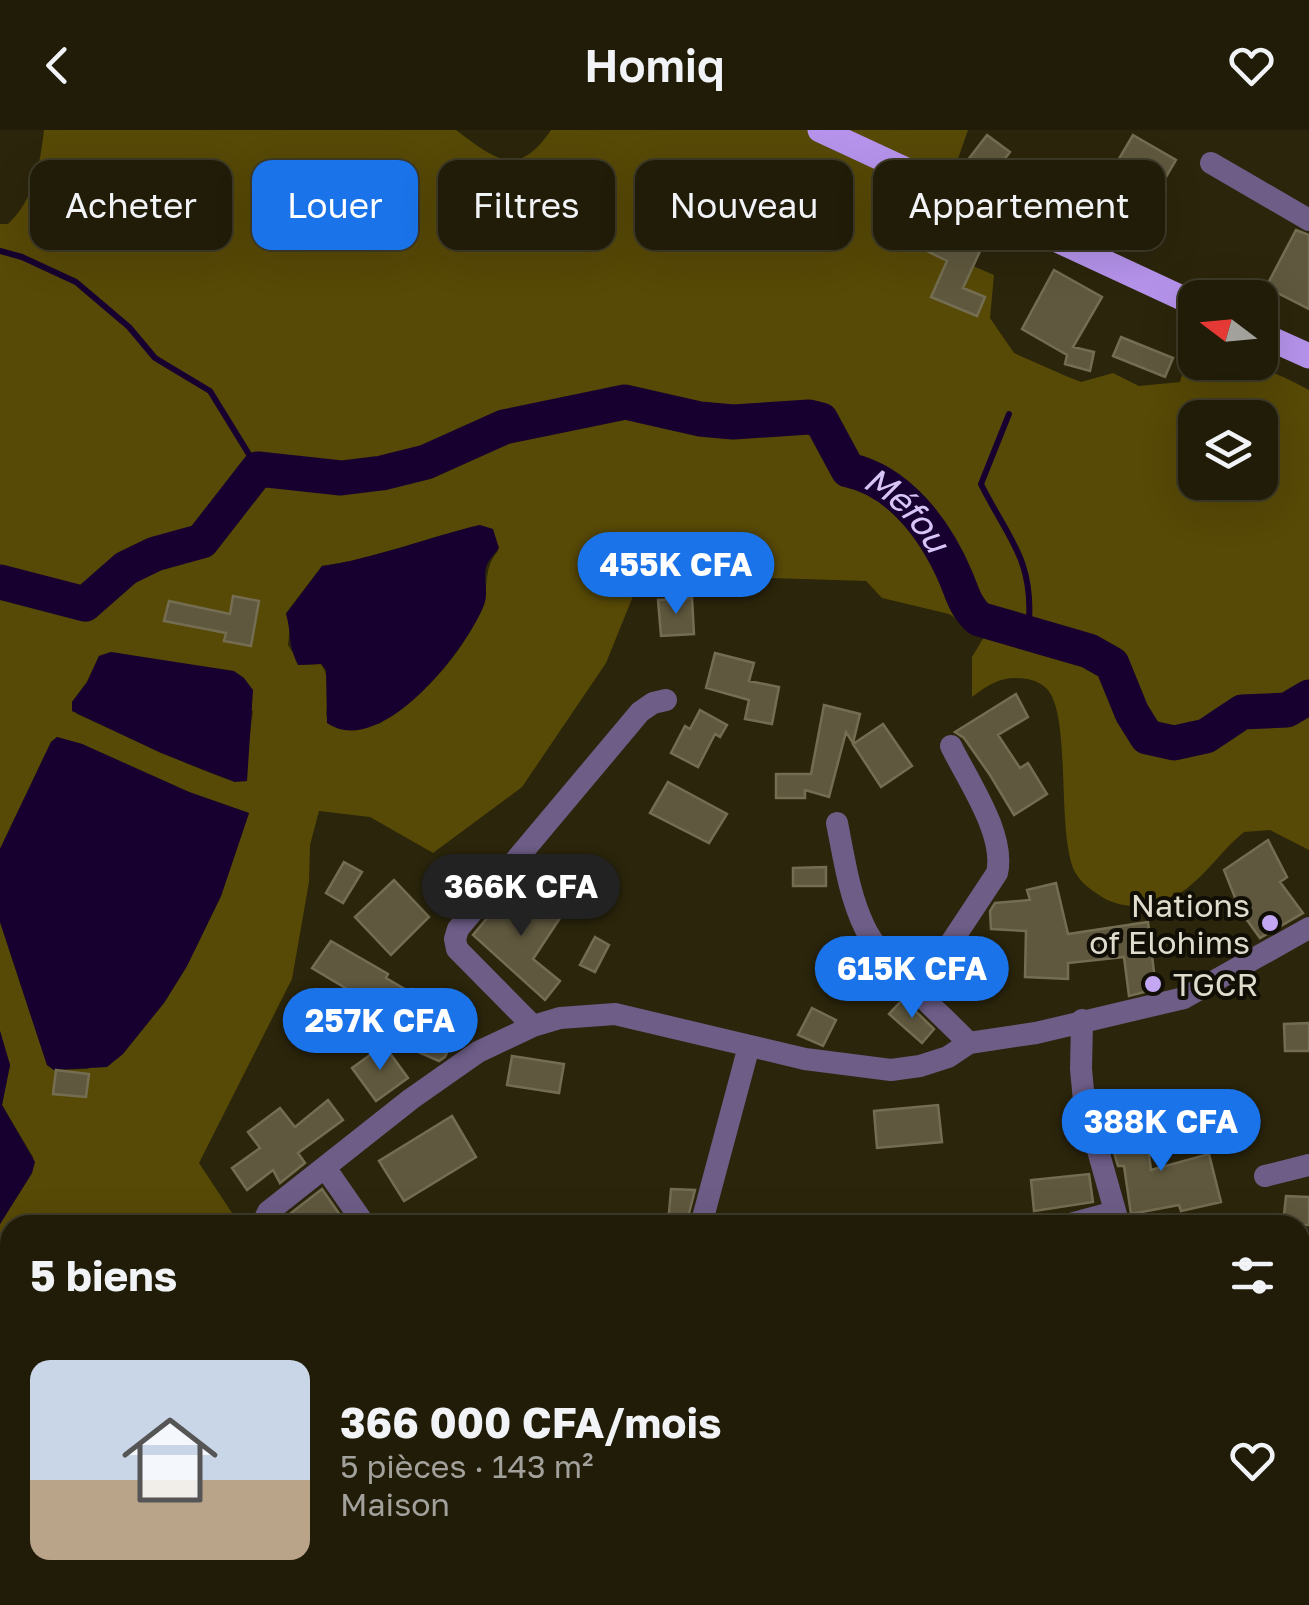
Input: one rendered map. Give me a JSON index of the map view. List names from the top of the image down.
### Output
{
  "water": ["Méfou"],
  "places": ["Nations of Elohims", "TGCR"],
  "north": "left",
  "page": {
    "header": "Homiq",
    "chip": [
      "Acheter",
      "Louer",
      "Filtres",
      "Nouveau",
      "Appartement"
    ],
    "price": [
      "455K CFA",
      "366K CFA",
      "615K CFA",
      "257K CFA",
      "388K CFA"
    ],
    "heading": "5 biens",
    "list": [
      {
        "name": "366 000 CFA/mois",
        "note": "5 pièces · 143 m² · Maison"
      }
    ]
  }
}
